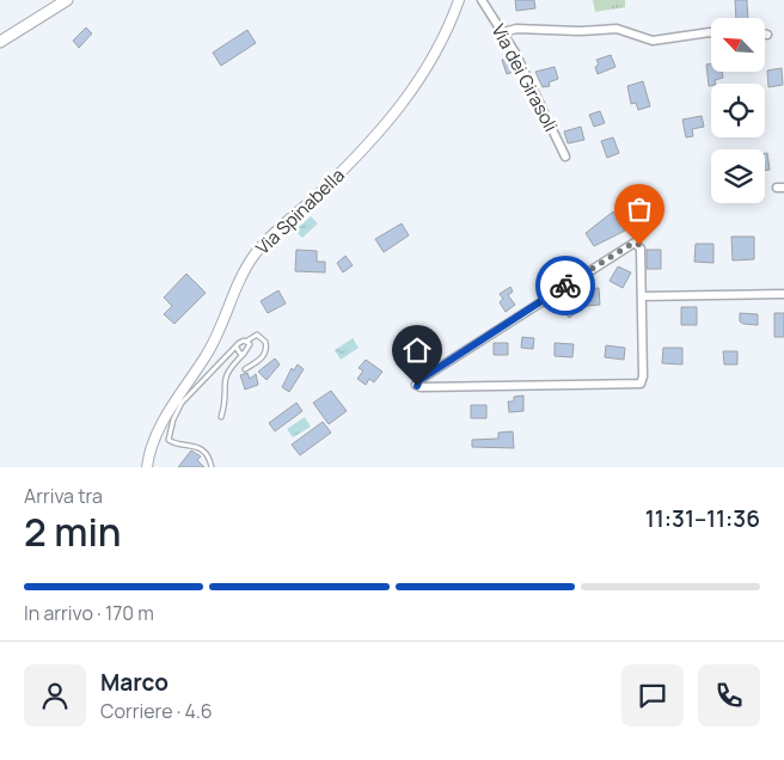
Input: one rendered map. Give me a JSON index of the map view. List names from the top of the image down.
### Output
{
  "streets": {
    "street": ["Via dei Girasoli", "Via Spinabella"]
  },
  "north": "top left",
  "page": {
    "heading": ["2 min", "Arriva tra", "11:31–11:36"],
    "panel": ["Marco", "Corriere · 4.6"],
    "bar": "In arrivo · 170 m"
  }
}
